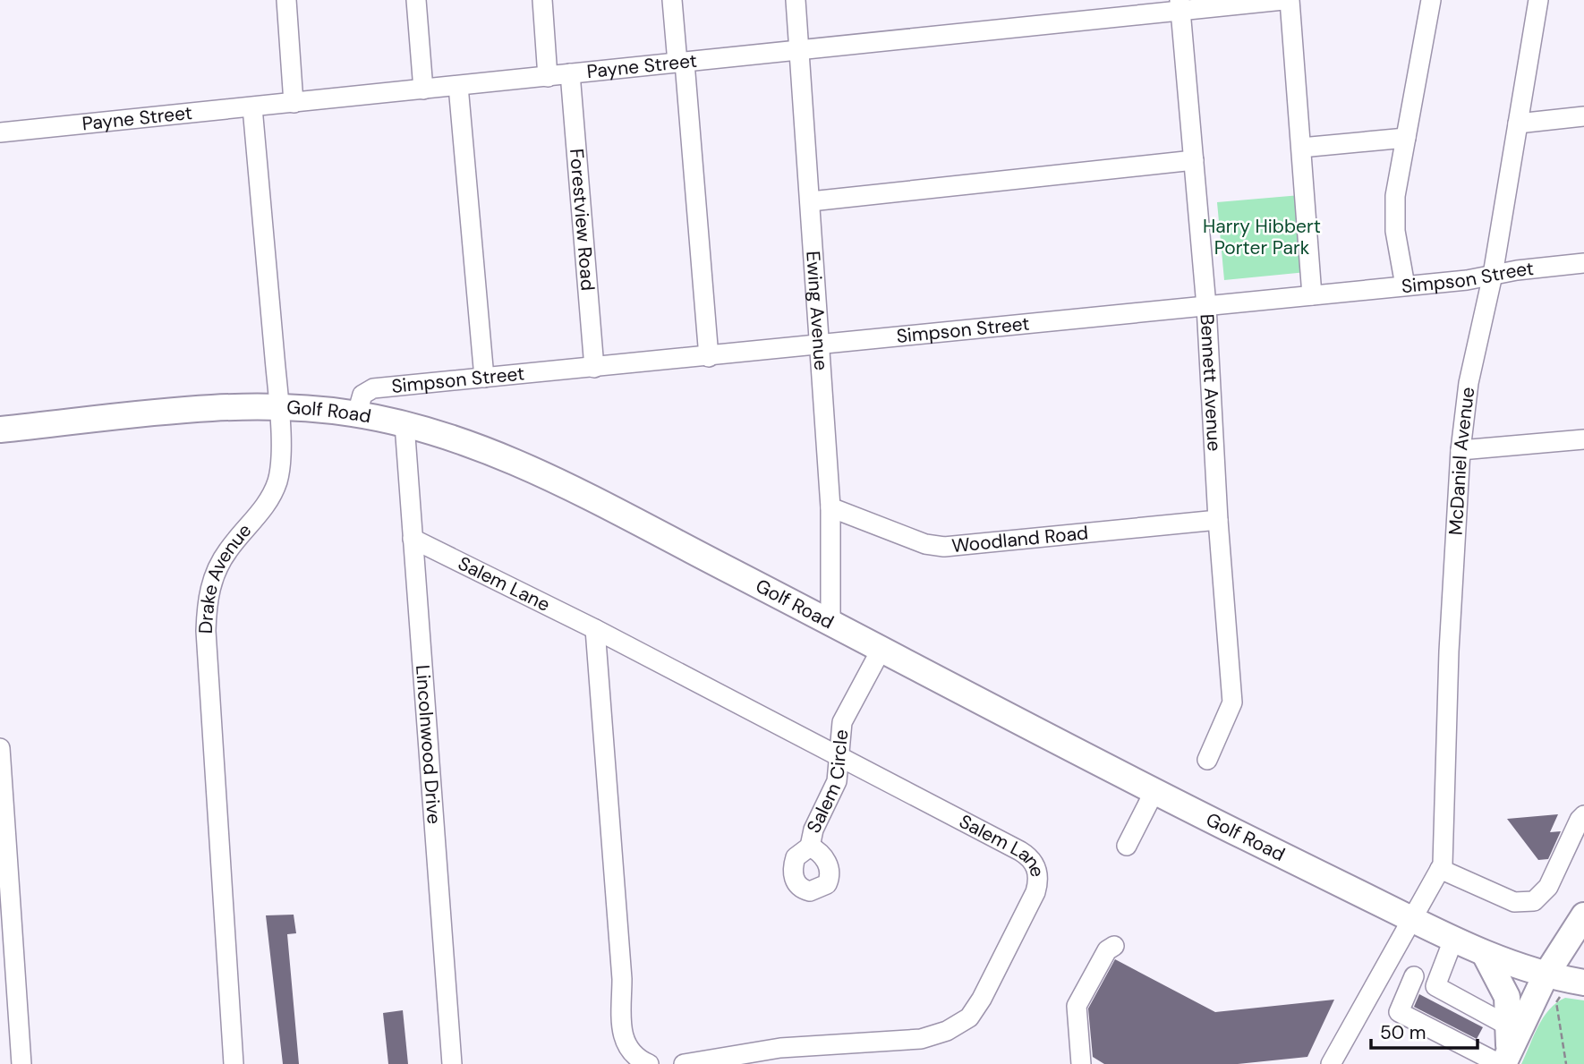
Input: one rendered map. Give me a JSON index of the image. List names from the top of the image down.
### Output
{
  "streets": {
    "main road": ["Golf Road"],
    "street": [
      "Payne Street",
      "Forestview Road",
      "Simpson Street",
      "Ewing Avenue",
      "Bennett Avenue",
      "McDaniel Avenue",
      "Woodland Road",
      "Drake Avenue",
      "Salem Lane",
      "Lincolnwood Drive",
      "Salem Circle"
    ]
  },
  "crossings": [
    ["Payne Street", "Forestview Road"],
    ["Payne Street", "Ewing Avenue"],
    ["Payne Street", "Bennett Avenue"],
    ["Payne Street", "Drake Avenue"],
    ["Forestview Road", "Simpson Street"],
    ["Simpson Street", "Ewing Avenue"],
    ["Simpson Street", "Bennett Avenue"],
    ["Simpson Street", "Golf Road"],
    ["Simpson Street", "McDaniel Avenue"],
    ["Ewing Avenue", "Golf Road"],
    ["Ewing Avenue", "Woodland Road"],
    ["Bennett Avenue", "Woodland Road"],
    ["Golf Road", "McDaniel Avenue"],
    ["Golf Road", "Drake Avenue"],
    ["Golf Road", "Lincolnwood Drive"],
    ["Golf Road", "Salem Circle"],
    ["Salem Lane", "Lincolnwood Drive"],
    ["Salem Lane", "Salem Circle"]
  ],
  "parks": ["Harry Hibbert Porter Park"],
  "scale_bar": "50 m"
}
